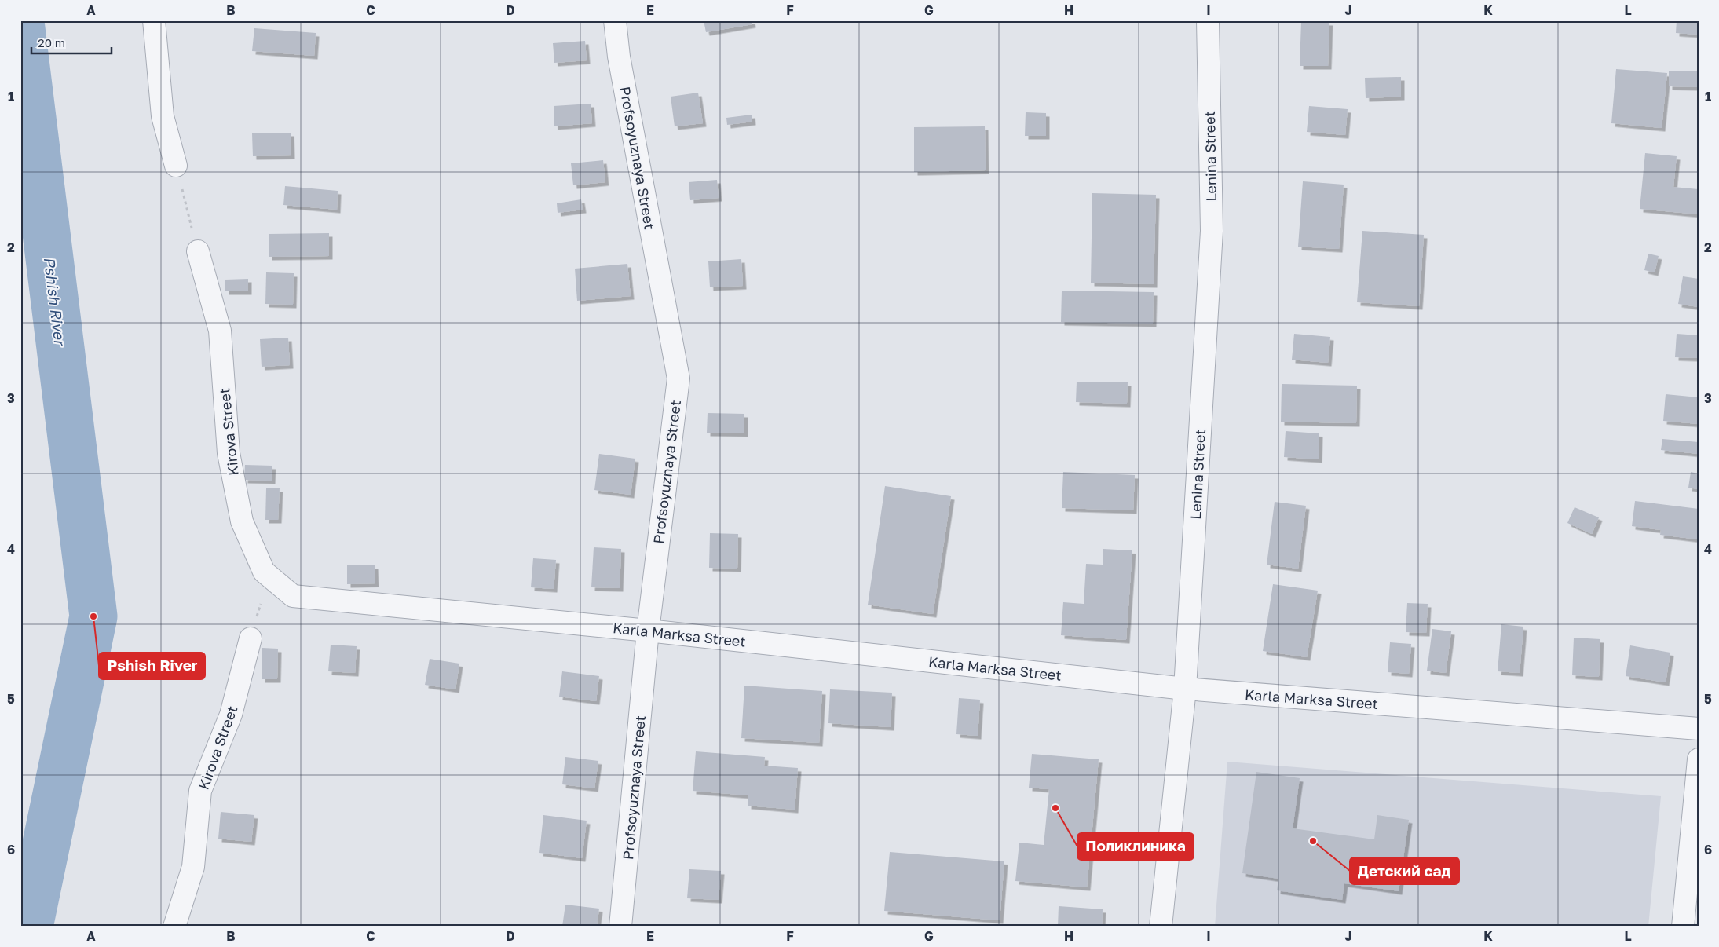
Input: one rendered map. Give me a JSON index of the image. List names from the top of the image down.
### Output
{
  "streets": {
    "street": [
      "Lenina Street",
      "Profsoyuznaya Street",
      "Kirova Street",
      "Karla Marksa Street"
    ]
  },
  "crossings": [
    ["Lenina Street", "Karla Marksa Street"],
    ["Profsoyuznaya Street", "Karla Marksa Street"],
    ["Kirova Street", "Karla Marksa Street"]
  ],
  "water": ["Pshish River"],
  "places": ["Pshish River", "Поликлиника", "Детский сад"],
  "scale_bar": "20 m",
  "grid": {
    "columns": [
      "A",
      "B",
      "C",
      "D",
      "E",
      "F",
      "G",
      "H",
      "I",
      "J",
      "K",
      "L"
    ],
    "rows": [
      "1",
      "2",
      "3",
      "4",
      "5",
      "6"
    ]
  }
}
